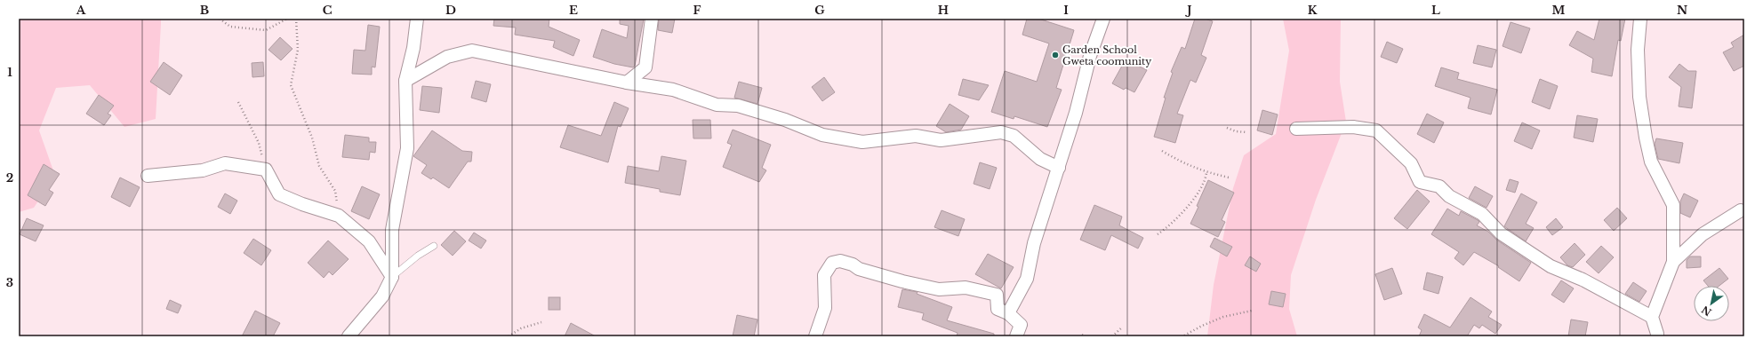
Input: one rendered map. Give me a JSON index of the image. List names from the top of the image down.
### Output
{
  "places": ["Garden School Gweta coomunity"],
  "north": "bottom left",
  "grid": {
    "columns": [
      "A",
      "B",
      "C",
      "D",
      "E",
      "F",
      "G",
      "H",
      "I",
      "J",
      "K",
      "L",
      "M",
      "N"
    ],
    "rows": ["1", "2", "3"]
  }
}
